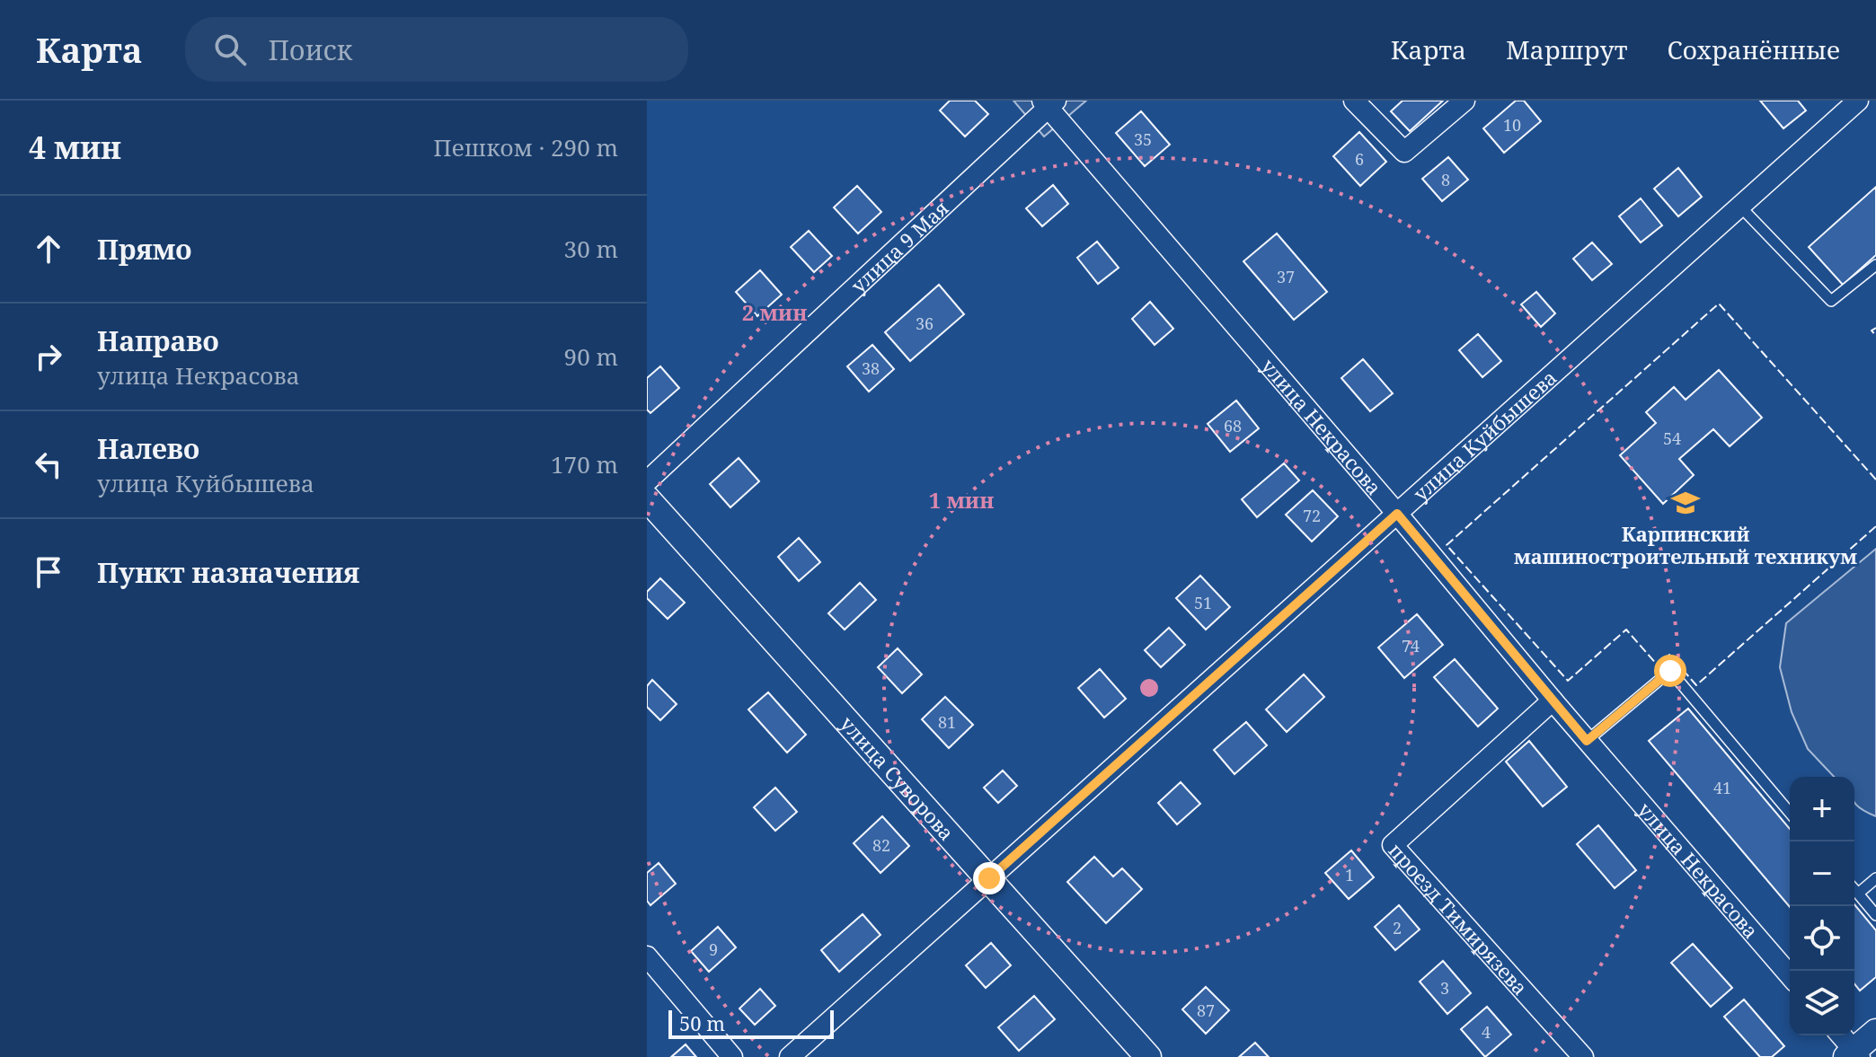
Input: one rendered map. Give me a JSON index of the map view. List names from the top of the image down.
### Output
{
  "streets": {
    "street": [
      "улица 9 Мая",
      "улица Некрасова",
      "улица Куйбышева",
      "улица Суворова",
      "проезд Тимирязева"
    ]
  },
  "crossings": [
    ["улица 9 Мая", "улица Некрасова"],
    ["улица Некрасова", "улица Куйбышева"],
    ["улица Некрасова", "проезд Тимирязева"],
    ["улица Куйбышева", "улица Суворова"]
  ],
  "places": {
    "school or university": ["Карпинский машиностроительный техникум"]
  },
  "house_numbers": [
    "10",
    "35",
    "6",
    "8",
    "37",
    "36",
    "38",
    "68",
    "54",
    "72",
    "51",
    "74",
    "81",
    "41",
    "82",
    "1",
    "2",
    "9",
    "3",
    "87",
    "4"
  ],
  "scale_bar": "50 m",
  "page": {
    "header": "Карта",
    "search": "Поиск",
    "nav": ["Карта", "Маршрут", "Сохранённые"],
    "heading": ["4 мин", "Пешком · 290 m"],
    "list": [
      ["Прямо", "30 m"],
      ["Направо", "улица Некрасова", "90 m"],
      ["Налево", "улица Куйбышева", "170 m"],
      "Пункт назначения"
    ],
    "map_buttons": ["+", "−"],
    "scale": "50 m"
  },
  "rings": ["2 мин", "1 мин"]
}
